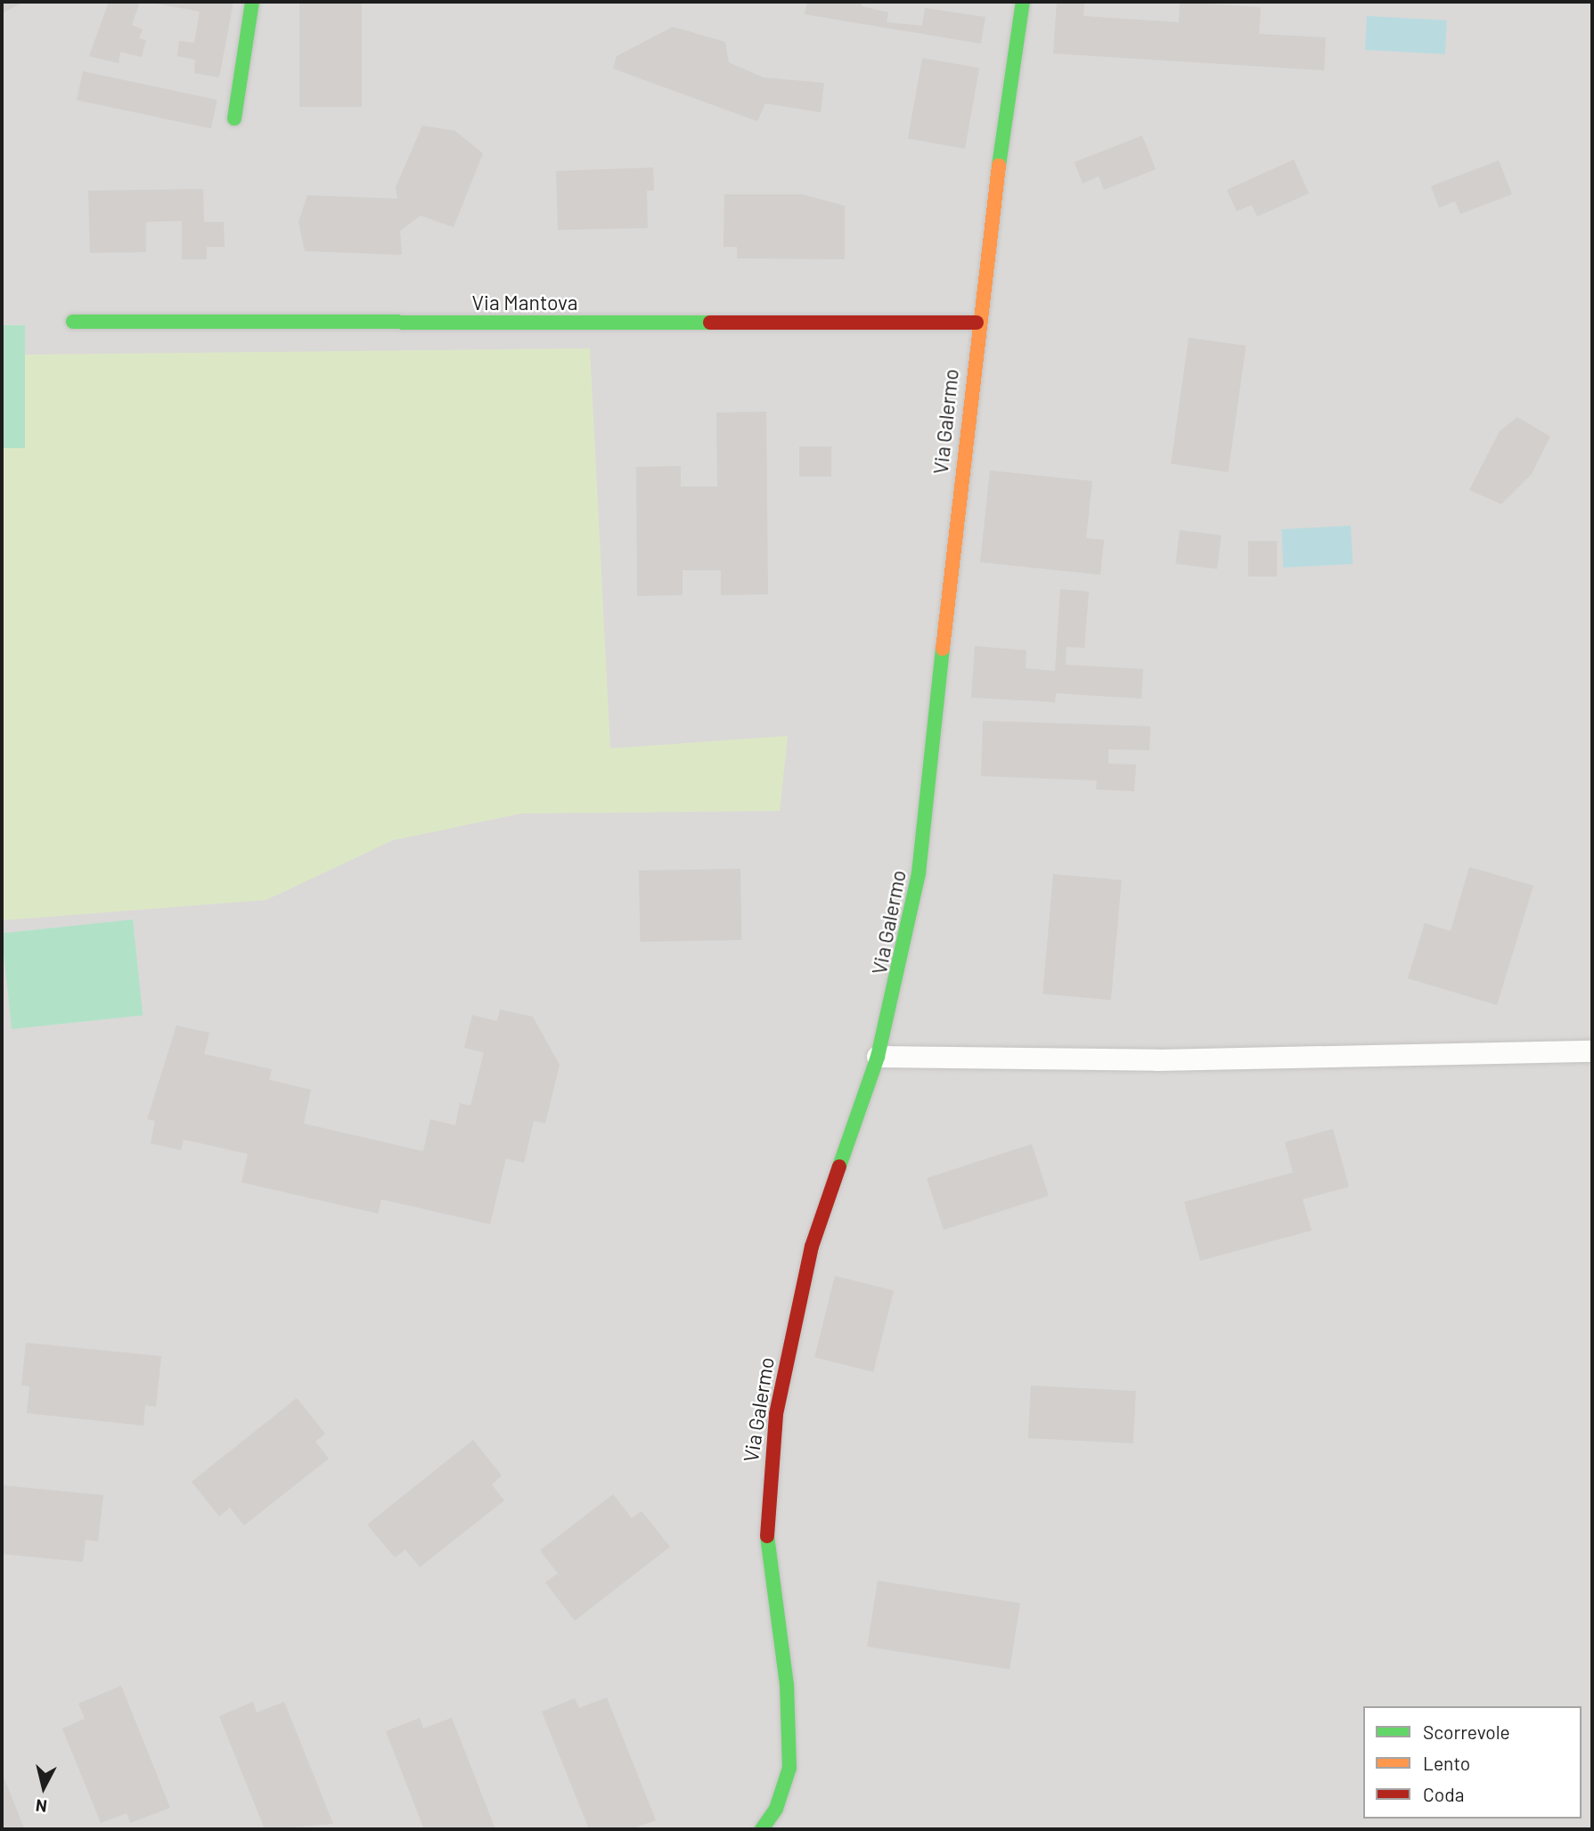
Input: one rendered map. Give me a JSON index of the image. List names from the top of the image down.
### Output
{
  "streets": {
    "main road": ["Via Mantova", "Via Galermo"]
  },
  "crossings": [
    ["Via Mantova", "Via Galermo"]
  ],
  "legend": ["Scorrevole", "Lento", "Coda"],
  "north": "bottom"
}
